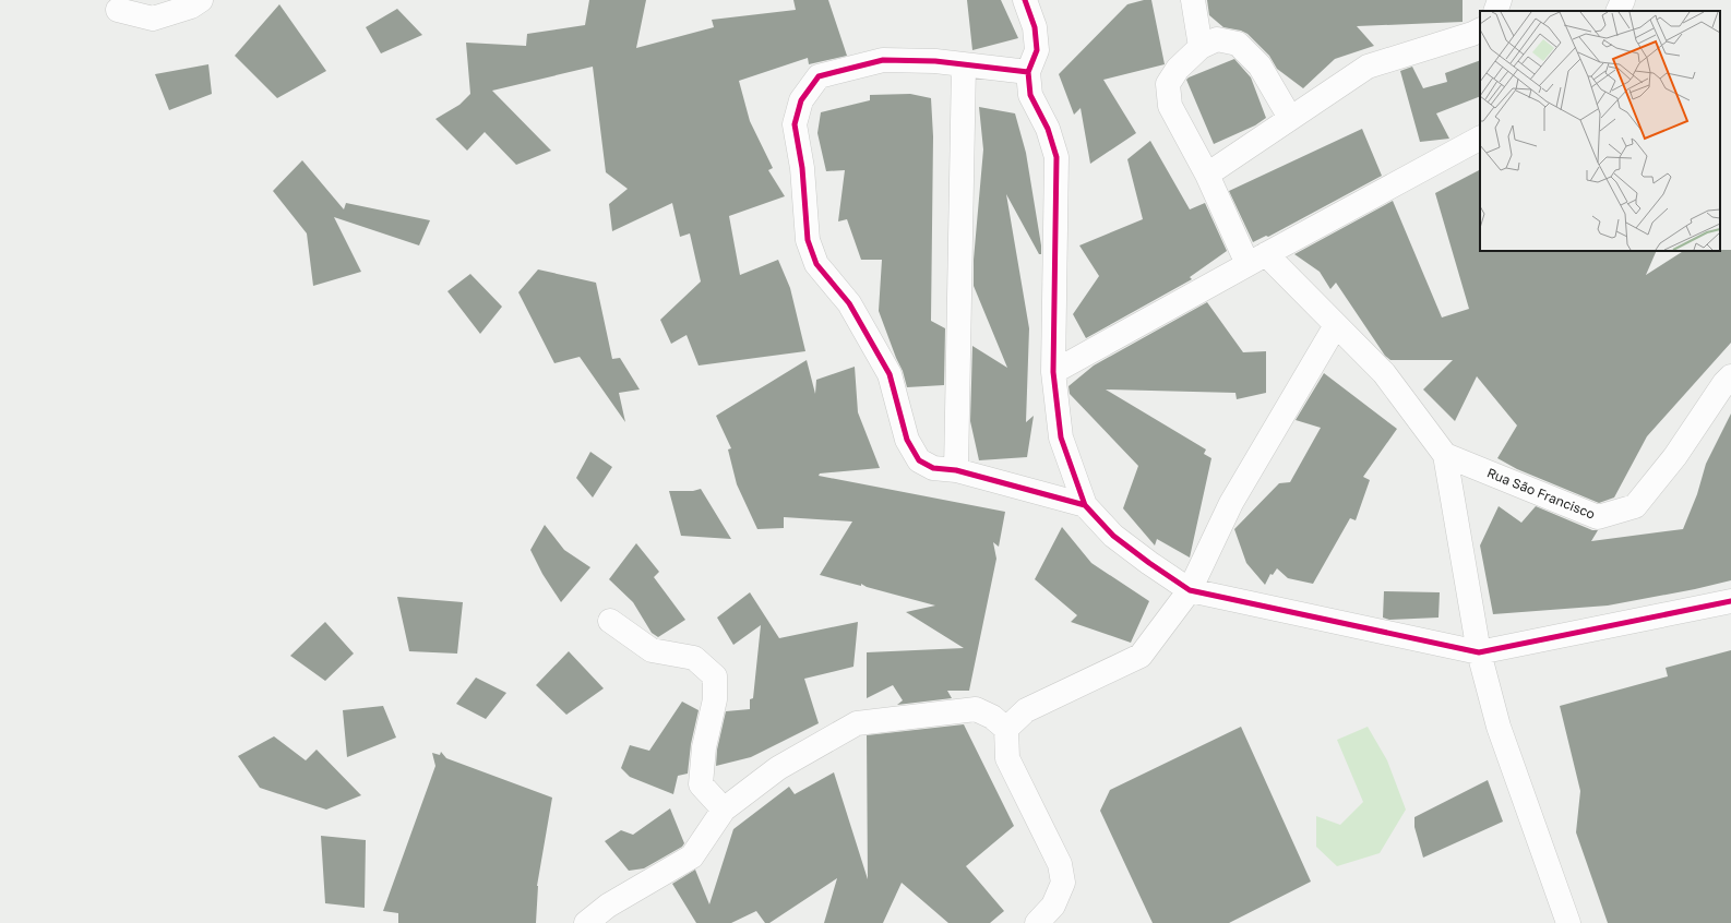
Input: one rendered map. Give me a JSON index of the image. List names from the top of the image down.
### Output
{
  "streets": {
    "street": ["Rua São Francisco"]
  }
}
